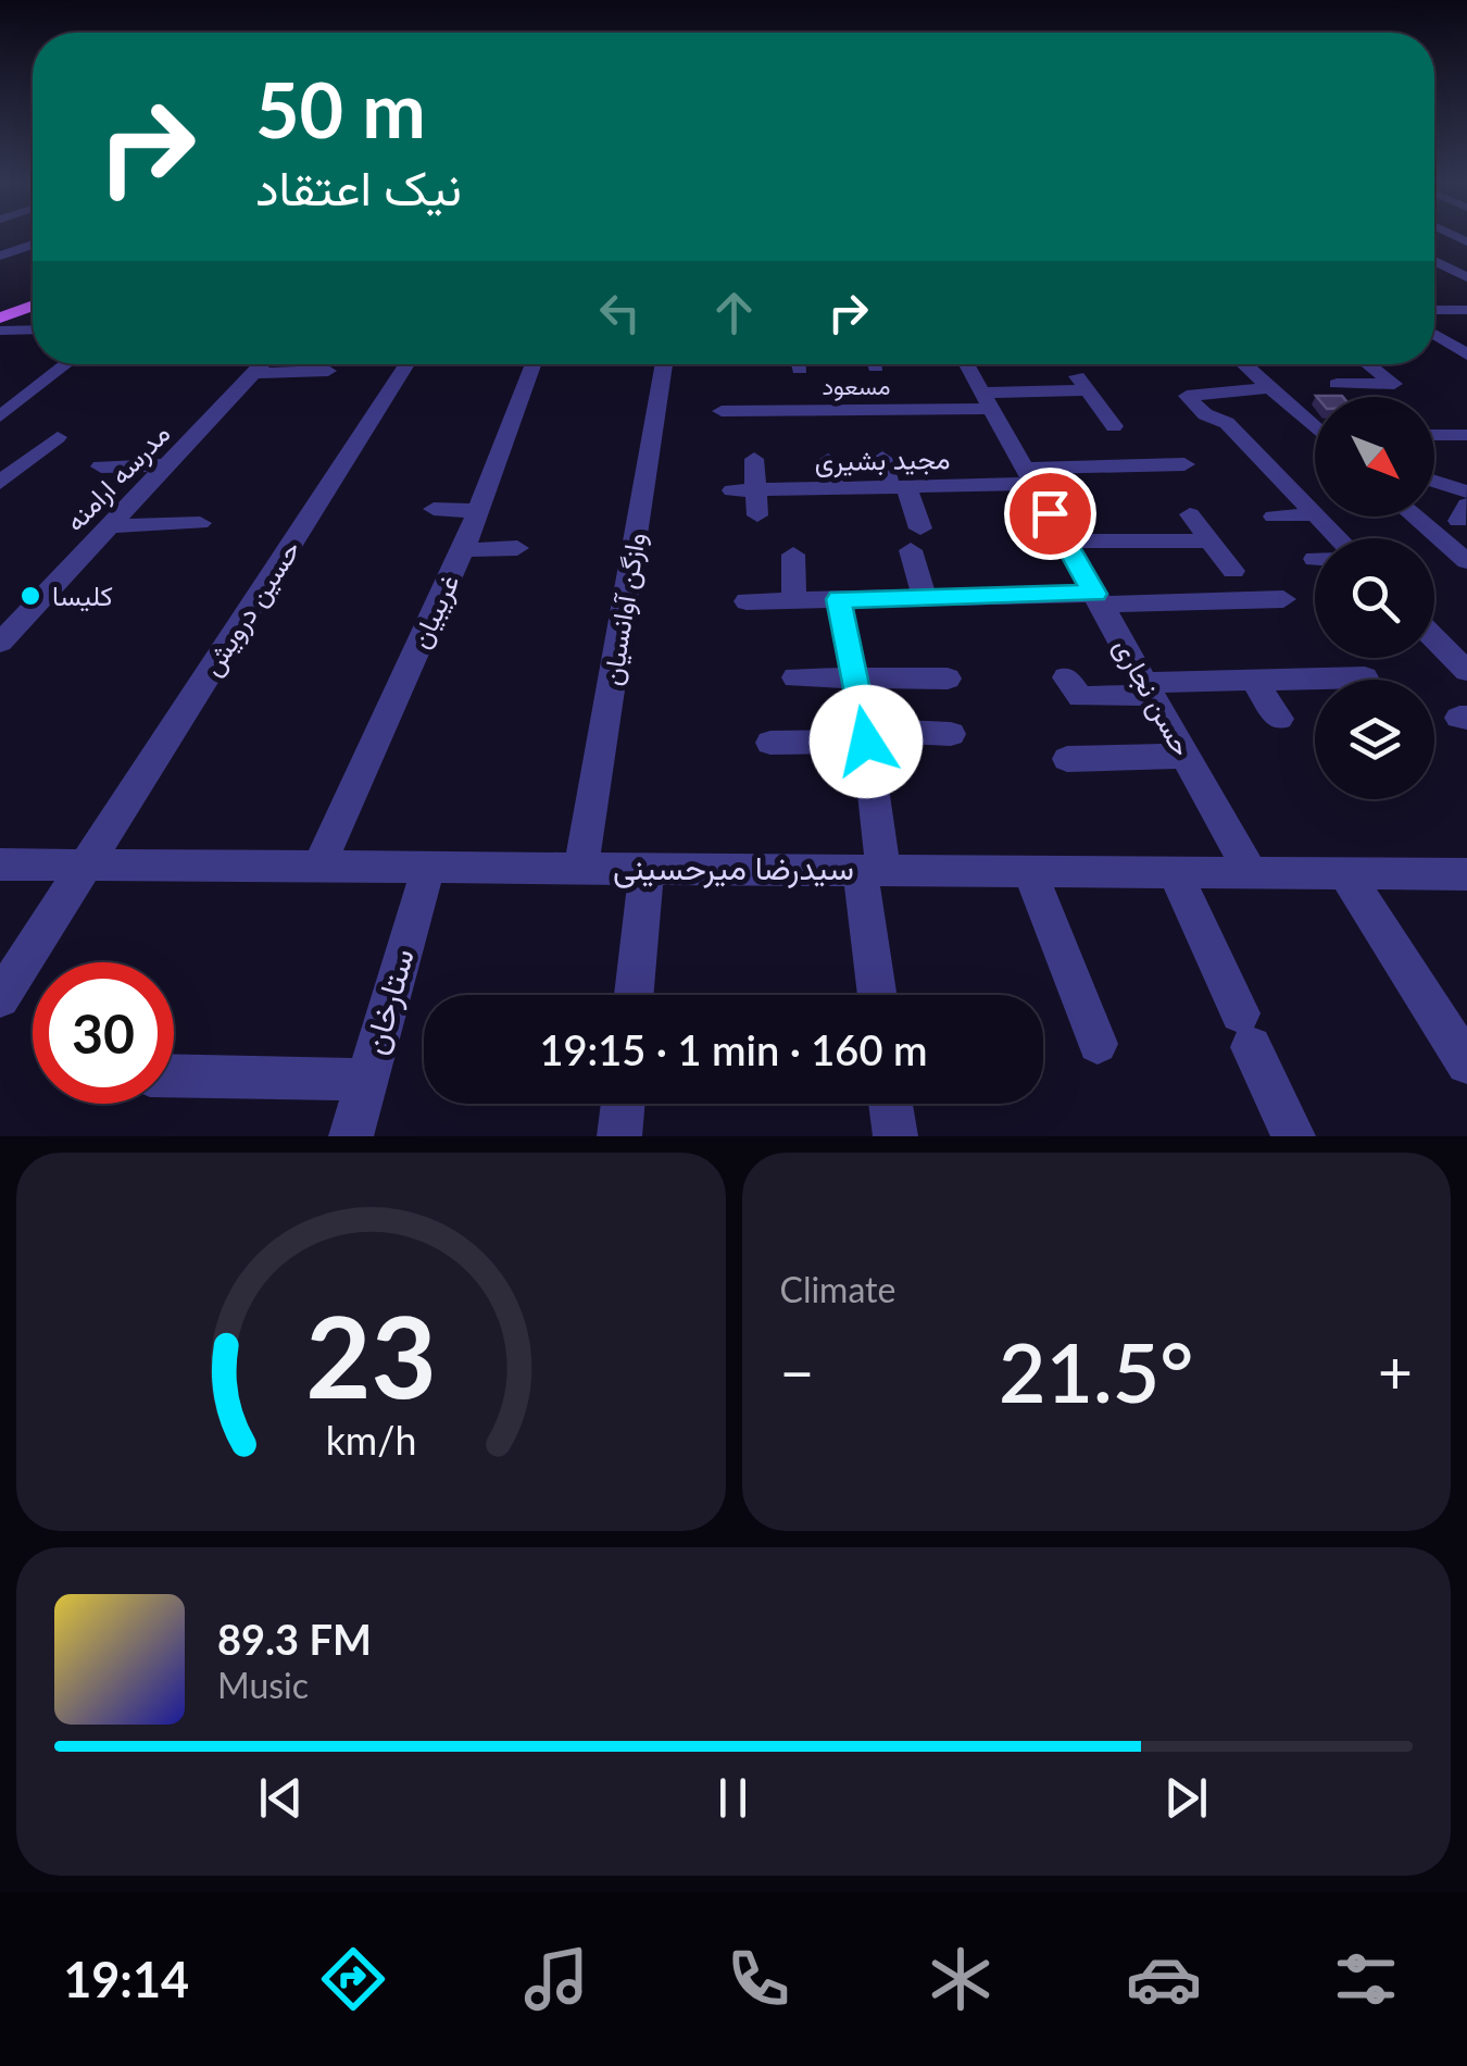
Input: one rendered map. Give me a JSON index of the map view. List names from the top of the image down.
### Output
{
  "streets": {
    "street": [
      "مسعود",
      "مجید بشیری",
      "مدرسه ارامنه",
      "حسین درویش",
      "وازگن آوانسیان",
      "غریبیان",
      "حسن نجاری",
      "سیدرضا میرحسینی",
      "ستارخان"
    ]
  },
  "crossings": [
    ["مسعود", "حسن نجاری"],
    ["مجید بشیری", "حسن نجاری"],
    ["حسین درویش", "سیدرضا میرحسینی"],
    ["وازگن آوانسیان", "سیدرضا میرحسینی"],
    ["غریبیان", "سیدرضا میرحسینی"],
    ["حسن نجاری", "سیدرضا میرحسینی"],
    ["سیدرضا میرحسینی", "ستارخان"]
  ],
  "places": ["کلیسا"],
  "north": "bottom right",
  "page": {
    "turn": ["50 m", "نیک اعتقاد"],
    "limit": "30",
    "trip": "19:15 · 1 min · 160 m",
    "tile": "Climate",
    "heat": ["−", "21.5°", "+"],
    "song": ["89.3 FM", "Music"],
    "tabs": "19:14",
    "gauge": ["23", "km/h"]
  }
}
